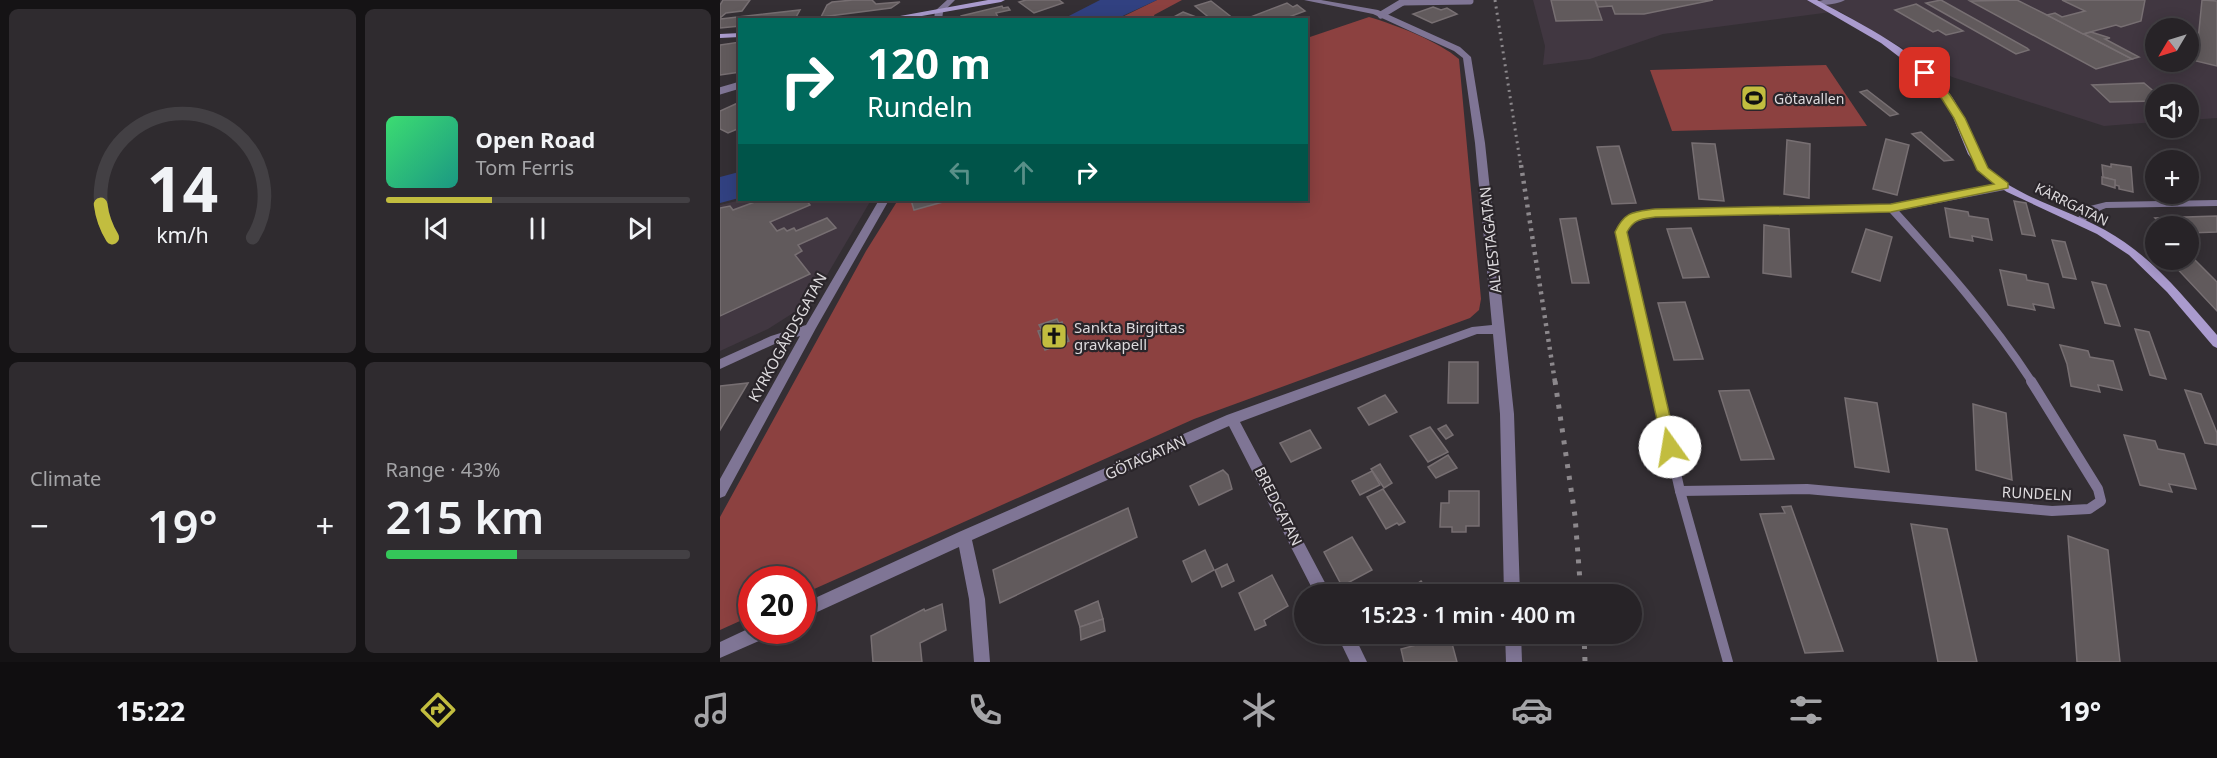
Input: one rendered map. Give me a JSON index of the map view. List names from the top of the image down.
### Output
{
  "streets": {
    "street": [
      "KÄRRGATAN",
      "ALVESTAGATAN",
      "KYRKOGÅRDSGATAN",
      "GÖTAGATAN",
      "BREDGATAN"
    ],
    "lane": ["RUNDELN"]
  },
  "crossings": [
    ["ALVESTAGATAN", "GÖTAGATAN"],
    ["GÖTAGATAN", "BREDGATAN"]
  ],
  "places": {
    "sports": ["Götavallen"],
    "church": ["Sankta Birgittas gravkapell"]
  },
  "north": "bottom left",
  "page": {
    "map_buttons": ["+", "−"],
    "turn": ["120 m", "Rundeln"],
    "song": ["Open Road", "Tom Ferris"],
    "tile": [
      "Climate",
      ["Range · 43%", "215 km"]
    ],
    "heat": ["−", "19°", "+"],
    "limit": "20",
    "trip": "15:23 · 1 min · 400 m",
    "tabs": ["15:22", "19°"],
    "gauge": ["14", "km/h"]
  }
}
